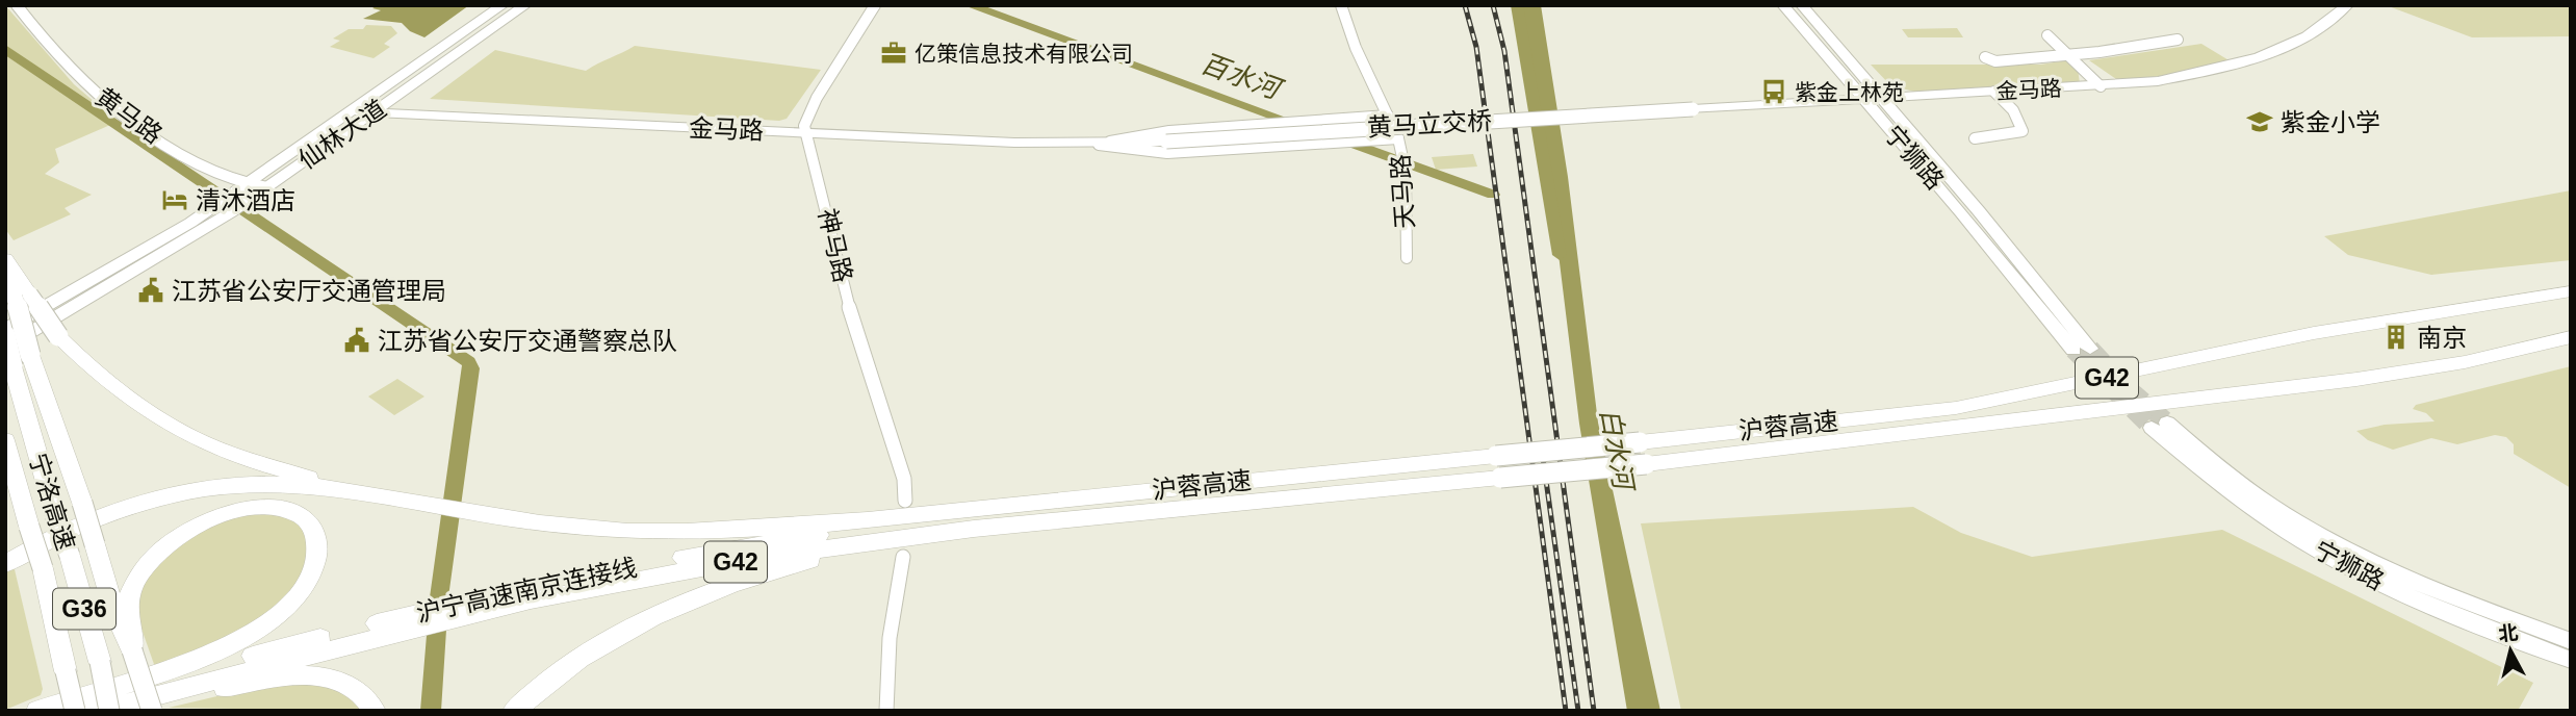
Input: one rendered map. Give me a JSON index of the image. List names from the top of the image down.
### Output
{
  "streets": {
    "highway": [
      "G42",
      "沪蓉高速",
      "宁洛高速",
      "沪宁高速南京连接线",
      "G36"
    ],
    "main road": [
      "金马路",
      "黄马立交桥",
      "仙林大道",
      "宁狮路"
    ],
    "street": ["黄马路", "天马路", "神马路"]
  },
  "crossings": [
    ["金马路", "黄马立交桥"],
    ["金马路", "仙林大道"],
    ["金马路", "宁狮路"],
    ["金马路", "天马路"],
    ["金马路", "神马路"],
    ["黄马路", "仙林大道"],
    ["仙林大道", "宁洛高速"],
    ["G42", "沪蓉高速"],
    ["G42", "沪宁高速南京连接线"],
    ["沪蓉高速", "沪宁高速南京连接线"]
  ],
  "water": ["百水河", "白水河"],
  "places": {
    "office": ["亿策信息技术有限公司"],
    "bus stop": ["紫金上林苑"],
    "school or university": ["紫金小学"],
    "hotel": ["清沐酒店"],
    "public building": ["江苏省公安厅交通管理局", "江苏省公安厅交通警察总队"],
    "building": ["南京"]
  },
  "north": "top"
}
